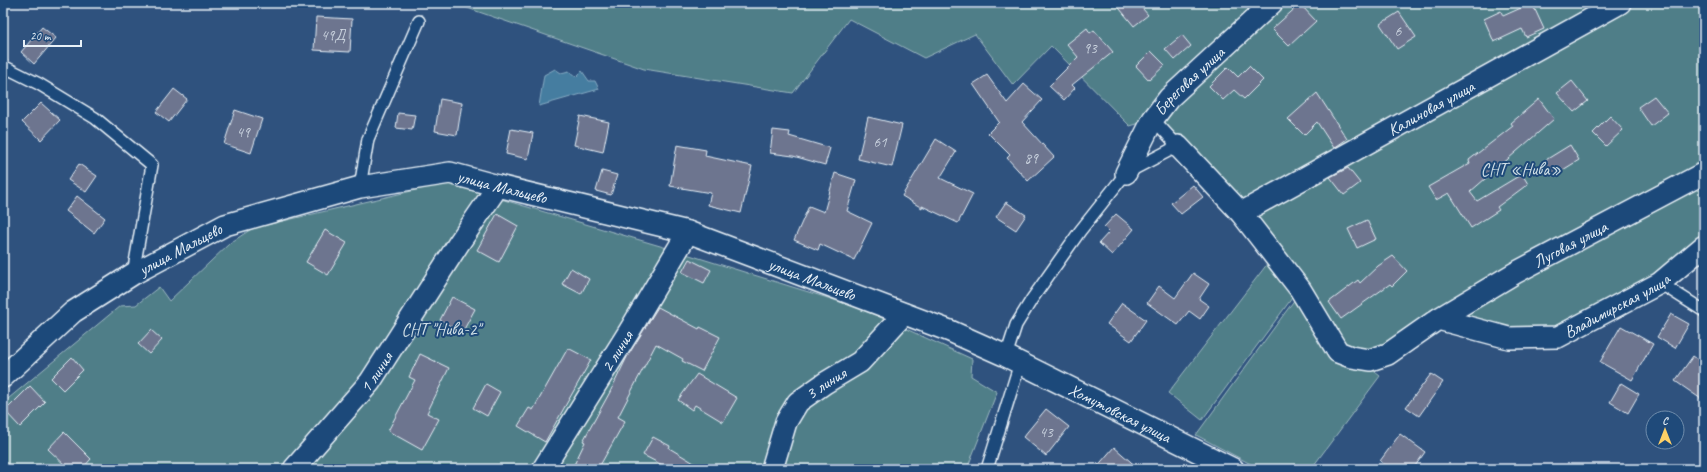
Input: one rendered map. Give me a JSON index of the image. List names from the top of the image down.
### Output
{
  "streets": {
    "street": [
      "Береговая улица",
      "Калиновая улица",
      "улица Мальцево",
      "Луговая улица",
      "Владимирская улица",
      "2 линия",
      "1 линия",
      "3 линия",
      "Хомутовская улица"
    ]
  },
  "crossings": [
    ["улица Мальцево", "2 линия"],
    ["улица Мальцево", "1 линия"],
    ["улица Мальцево", "3 линия"],
    ["улица Мальцево", "Хомутовская улица"],
    ["Луговая улица", "Владимирская улица"]
  ],
  "parks": ["СНТ «Нива»", "СНТ \"Нива-2\""],
  "house_numbers": [
    "6",
    "49Д",
    "93",
    "49",
    "61",
    "89",
    "43"
  ],
  "scale_bar": "20 m",
  "north": "top"
}
